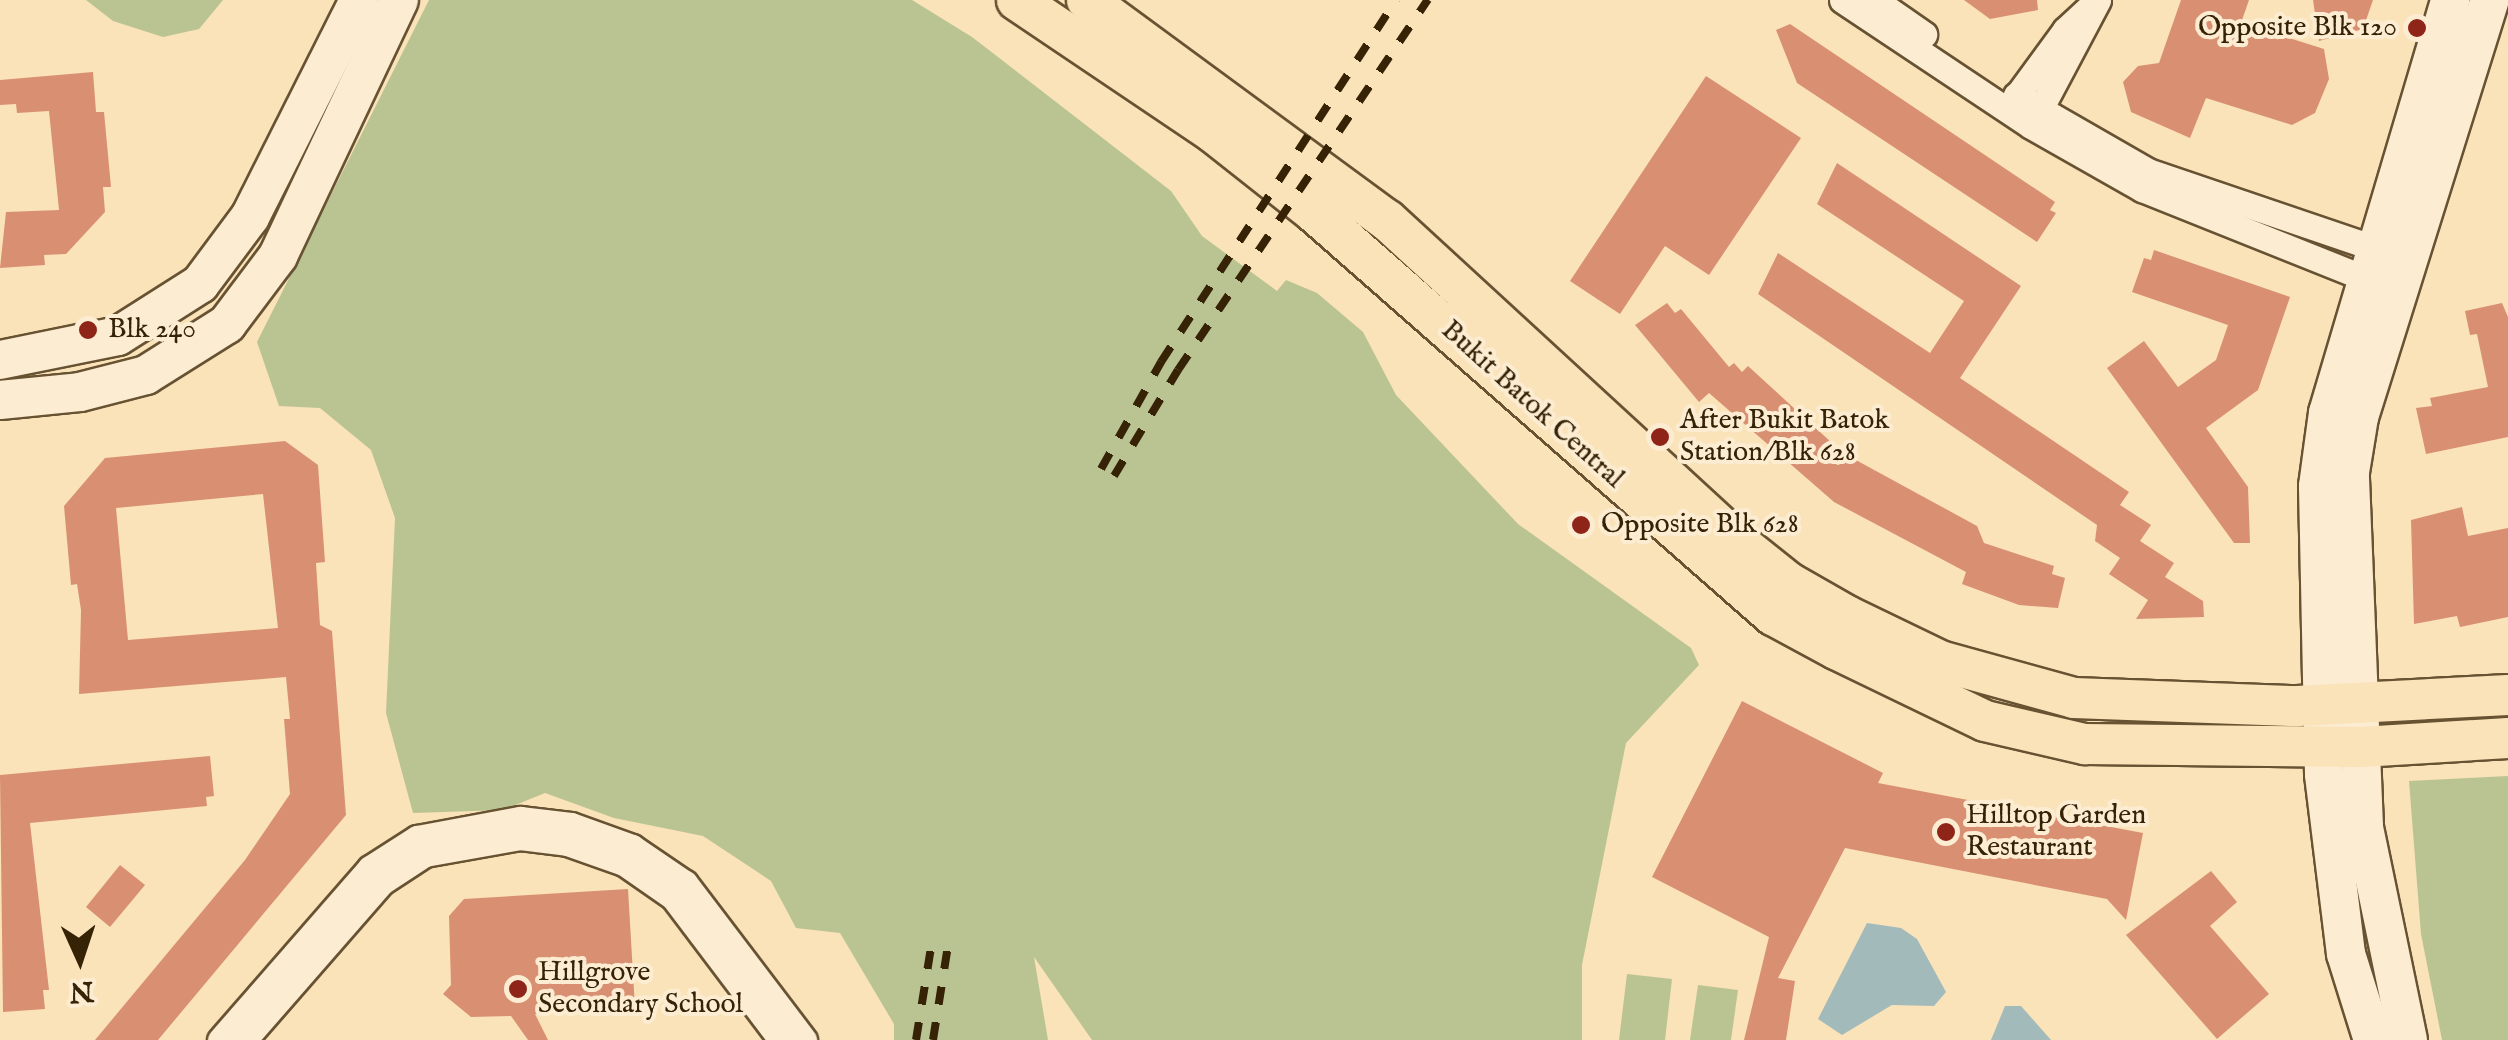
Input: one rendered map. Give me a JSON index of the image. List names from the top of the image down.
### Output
{
  "streets": {
    "main road": ["Bukit Batok Central"]
  },
  "places": [
    "Opposite Blk 120",
    "Blk 240",
    "After Bukit Batok Station/Blk 628",
    "Opposite Blk 628",
    "Hilltop Garden Restaurant",
    "Hillgrove Secondary School"
  ],
  "north": "bottom"
}
